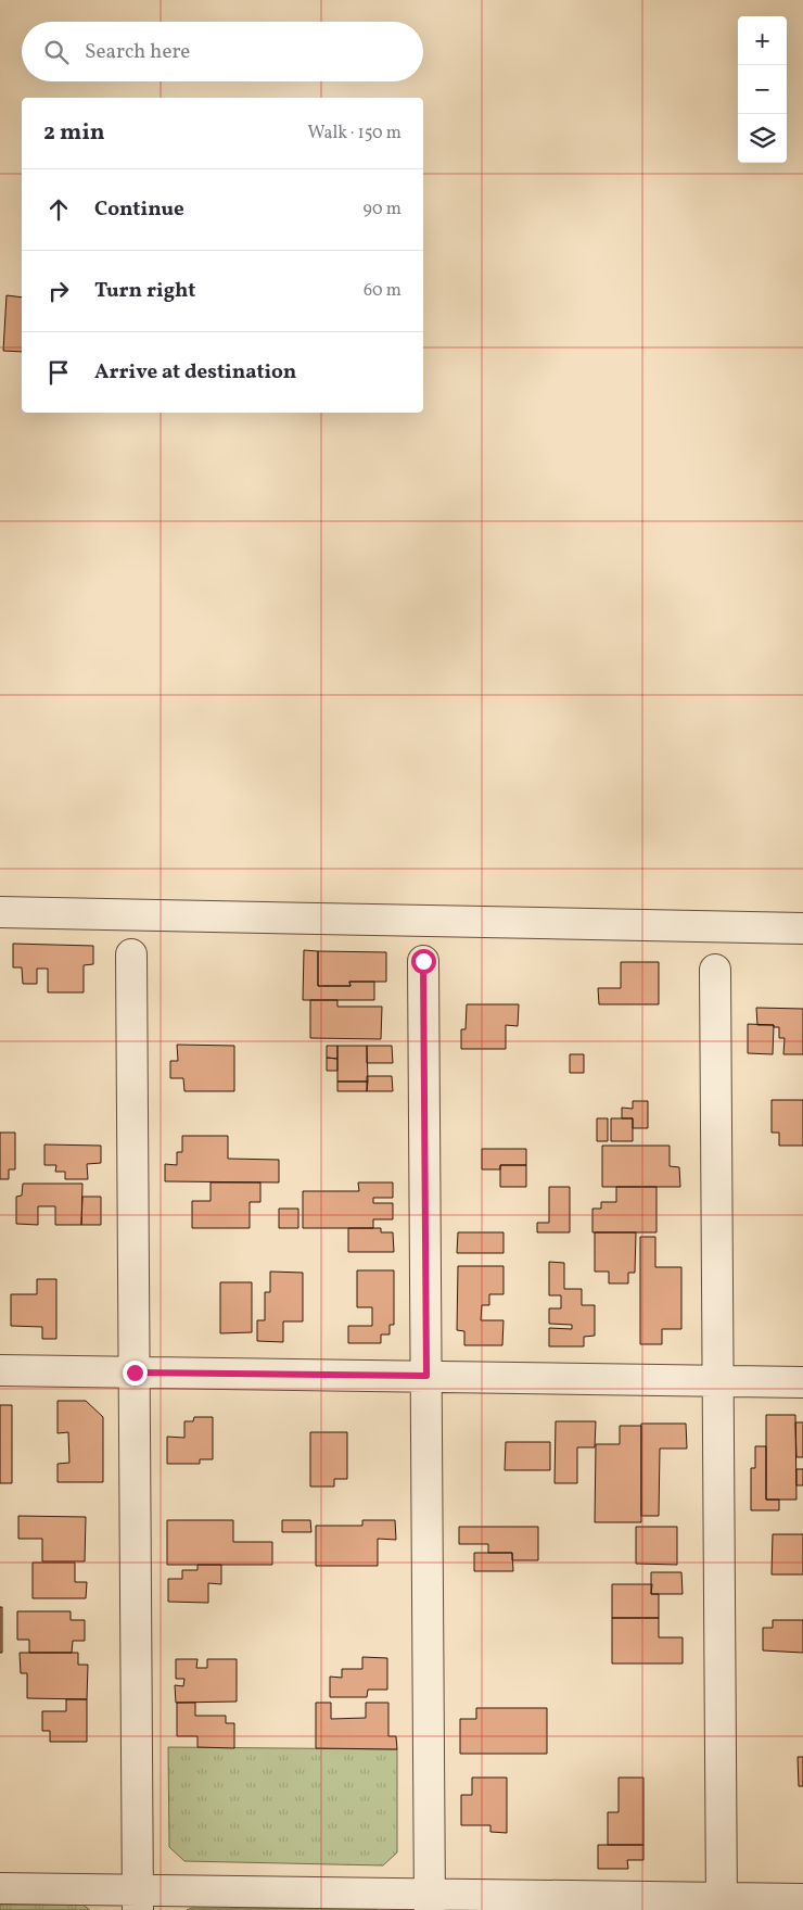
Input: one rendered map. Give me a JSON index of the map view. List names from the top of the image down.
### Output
{
  "page": {
    "map_buttons": ["+", "−"],
    "search": "Search here",
    "heading": ["2 min", "Walk · 150 m"],
    "list": [
      ["Continue", "90 m"],
      ["Turn right", "60 m"],
      "Arrive at destination"
    ]
  }
}
